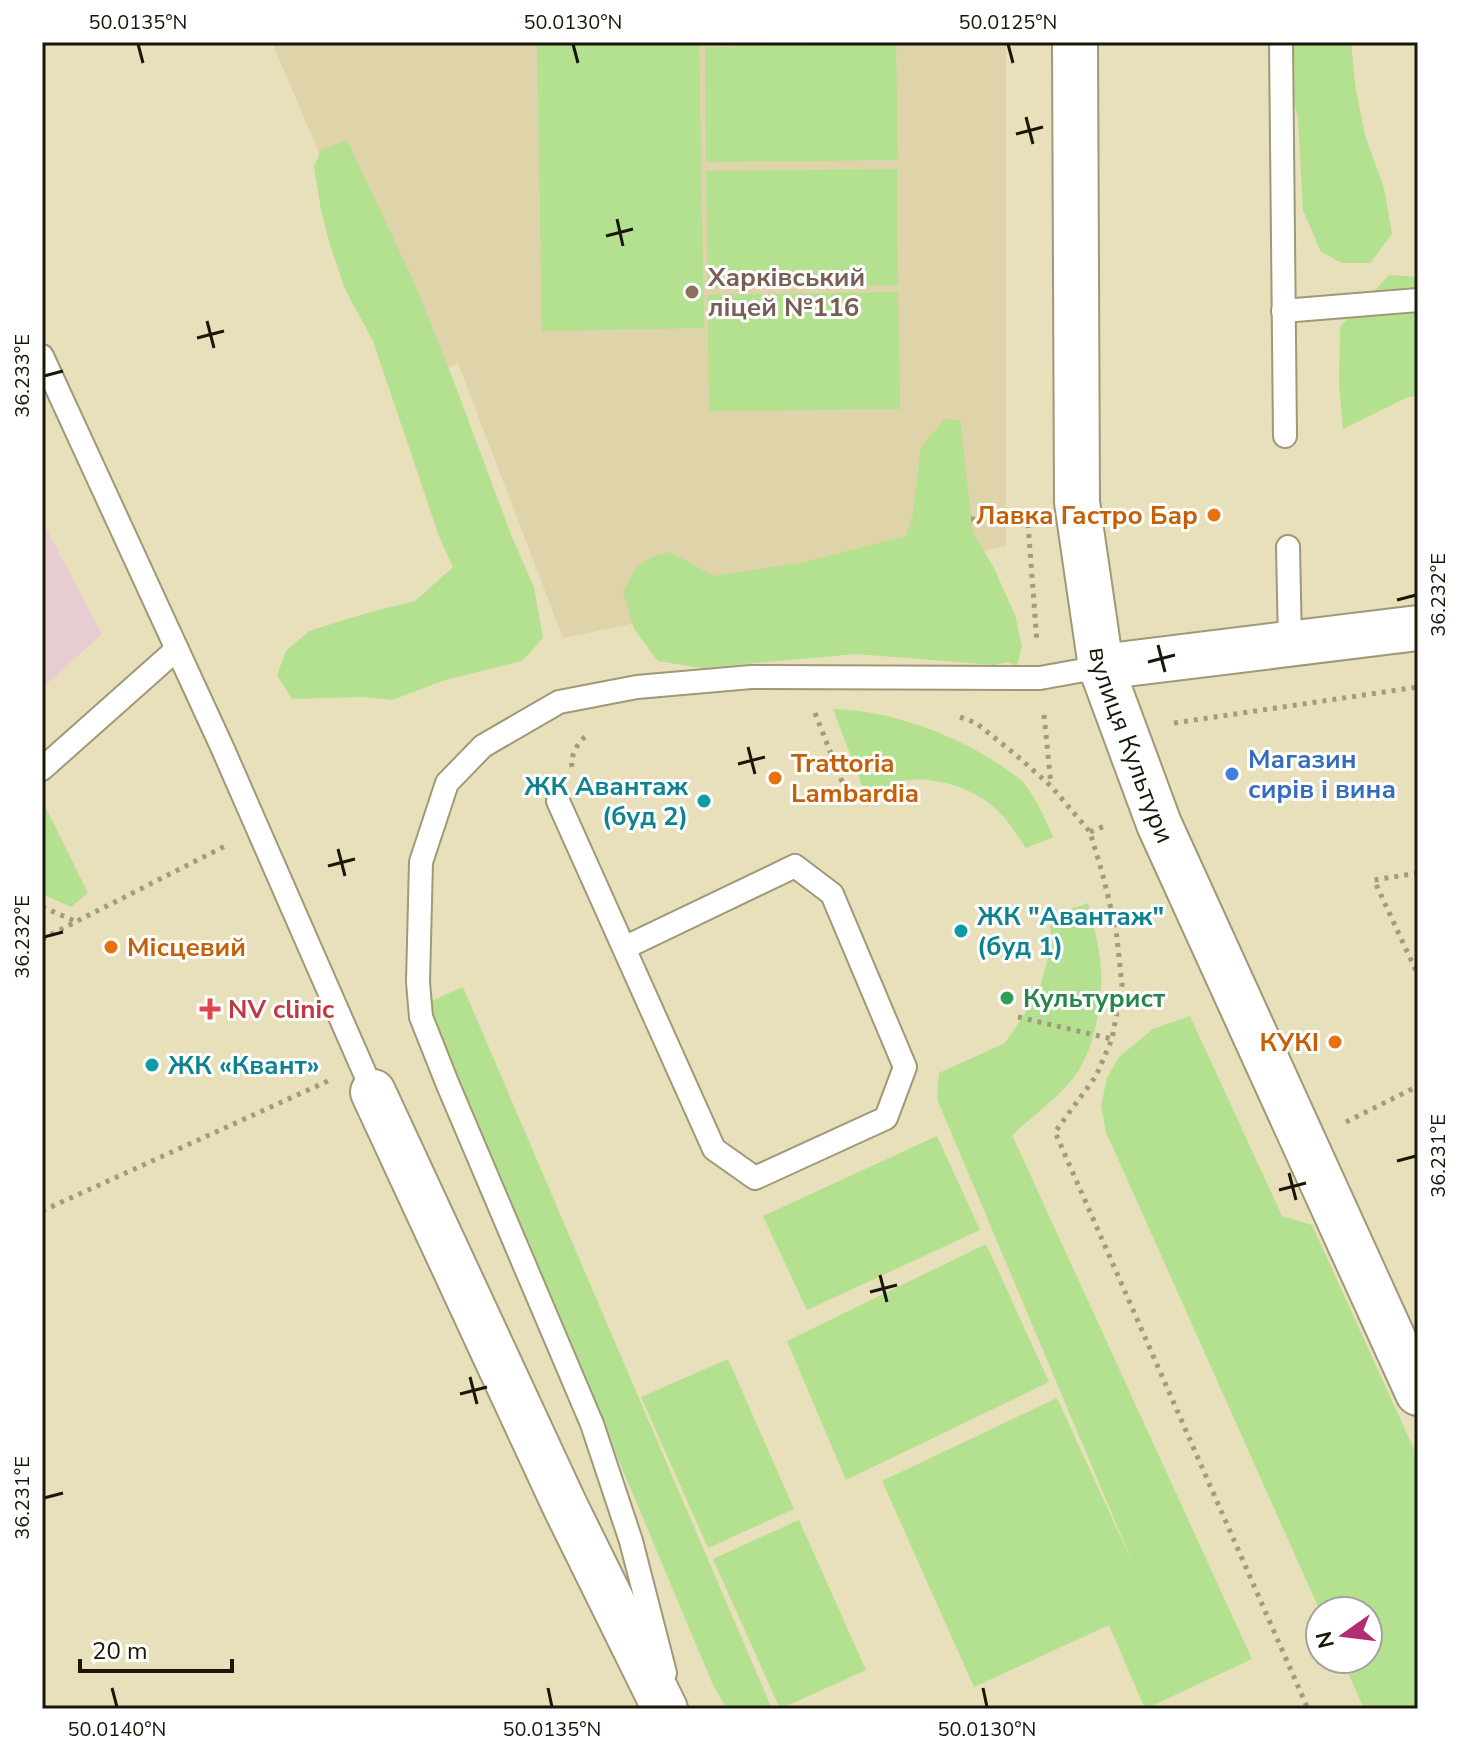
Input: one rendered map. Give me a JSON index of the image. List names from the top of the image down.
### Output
{
  "streets": {
    "street": ["вулиця Культури"]
  },
  "places": {
    "other": [
      "Харківський ліцей №116",
      "Лавка Гастро Бар",
      "Магазин сирів і вина",
      "Trattoria Lambardia",
      "ЖК Авантаж (буд 2)",
      "ЖК \"Авантаж\" (буд 1)",
      "Місцевий",
      "Культурист",
      "КУКІ",
      "ЖК «Квант»"
    ],
    "health": ["NV clinic"]
  },
  "scale_bar": "20 m",
  "north": "left",
  "coordinates": [
    "50.0135°N",
    "50.0130°N",
    "50.0125°N",
    "36.233°E",
    "36.232°E",
    "36.231°E",
    "50.0140°N"
  ]
}
